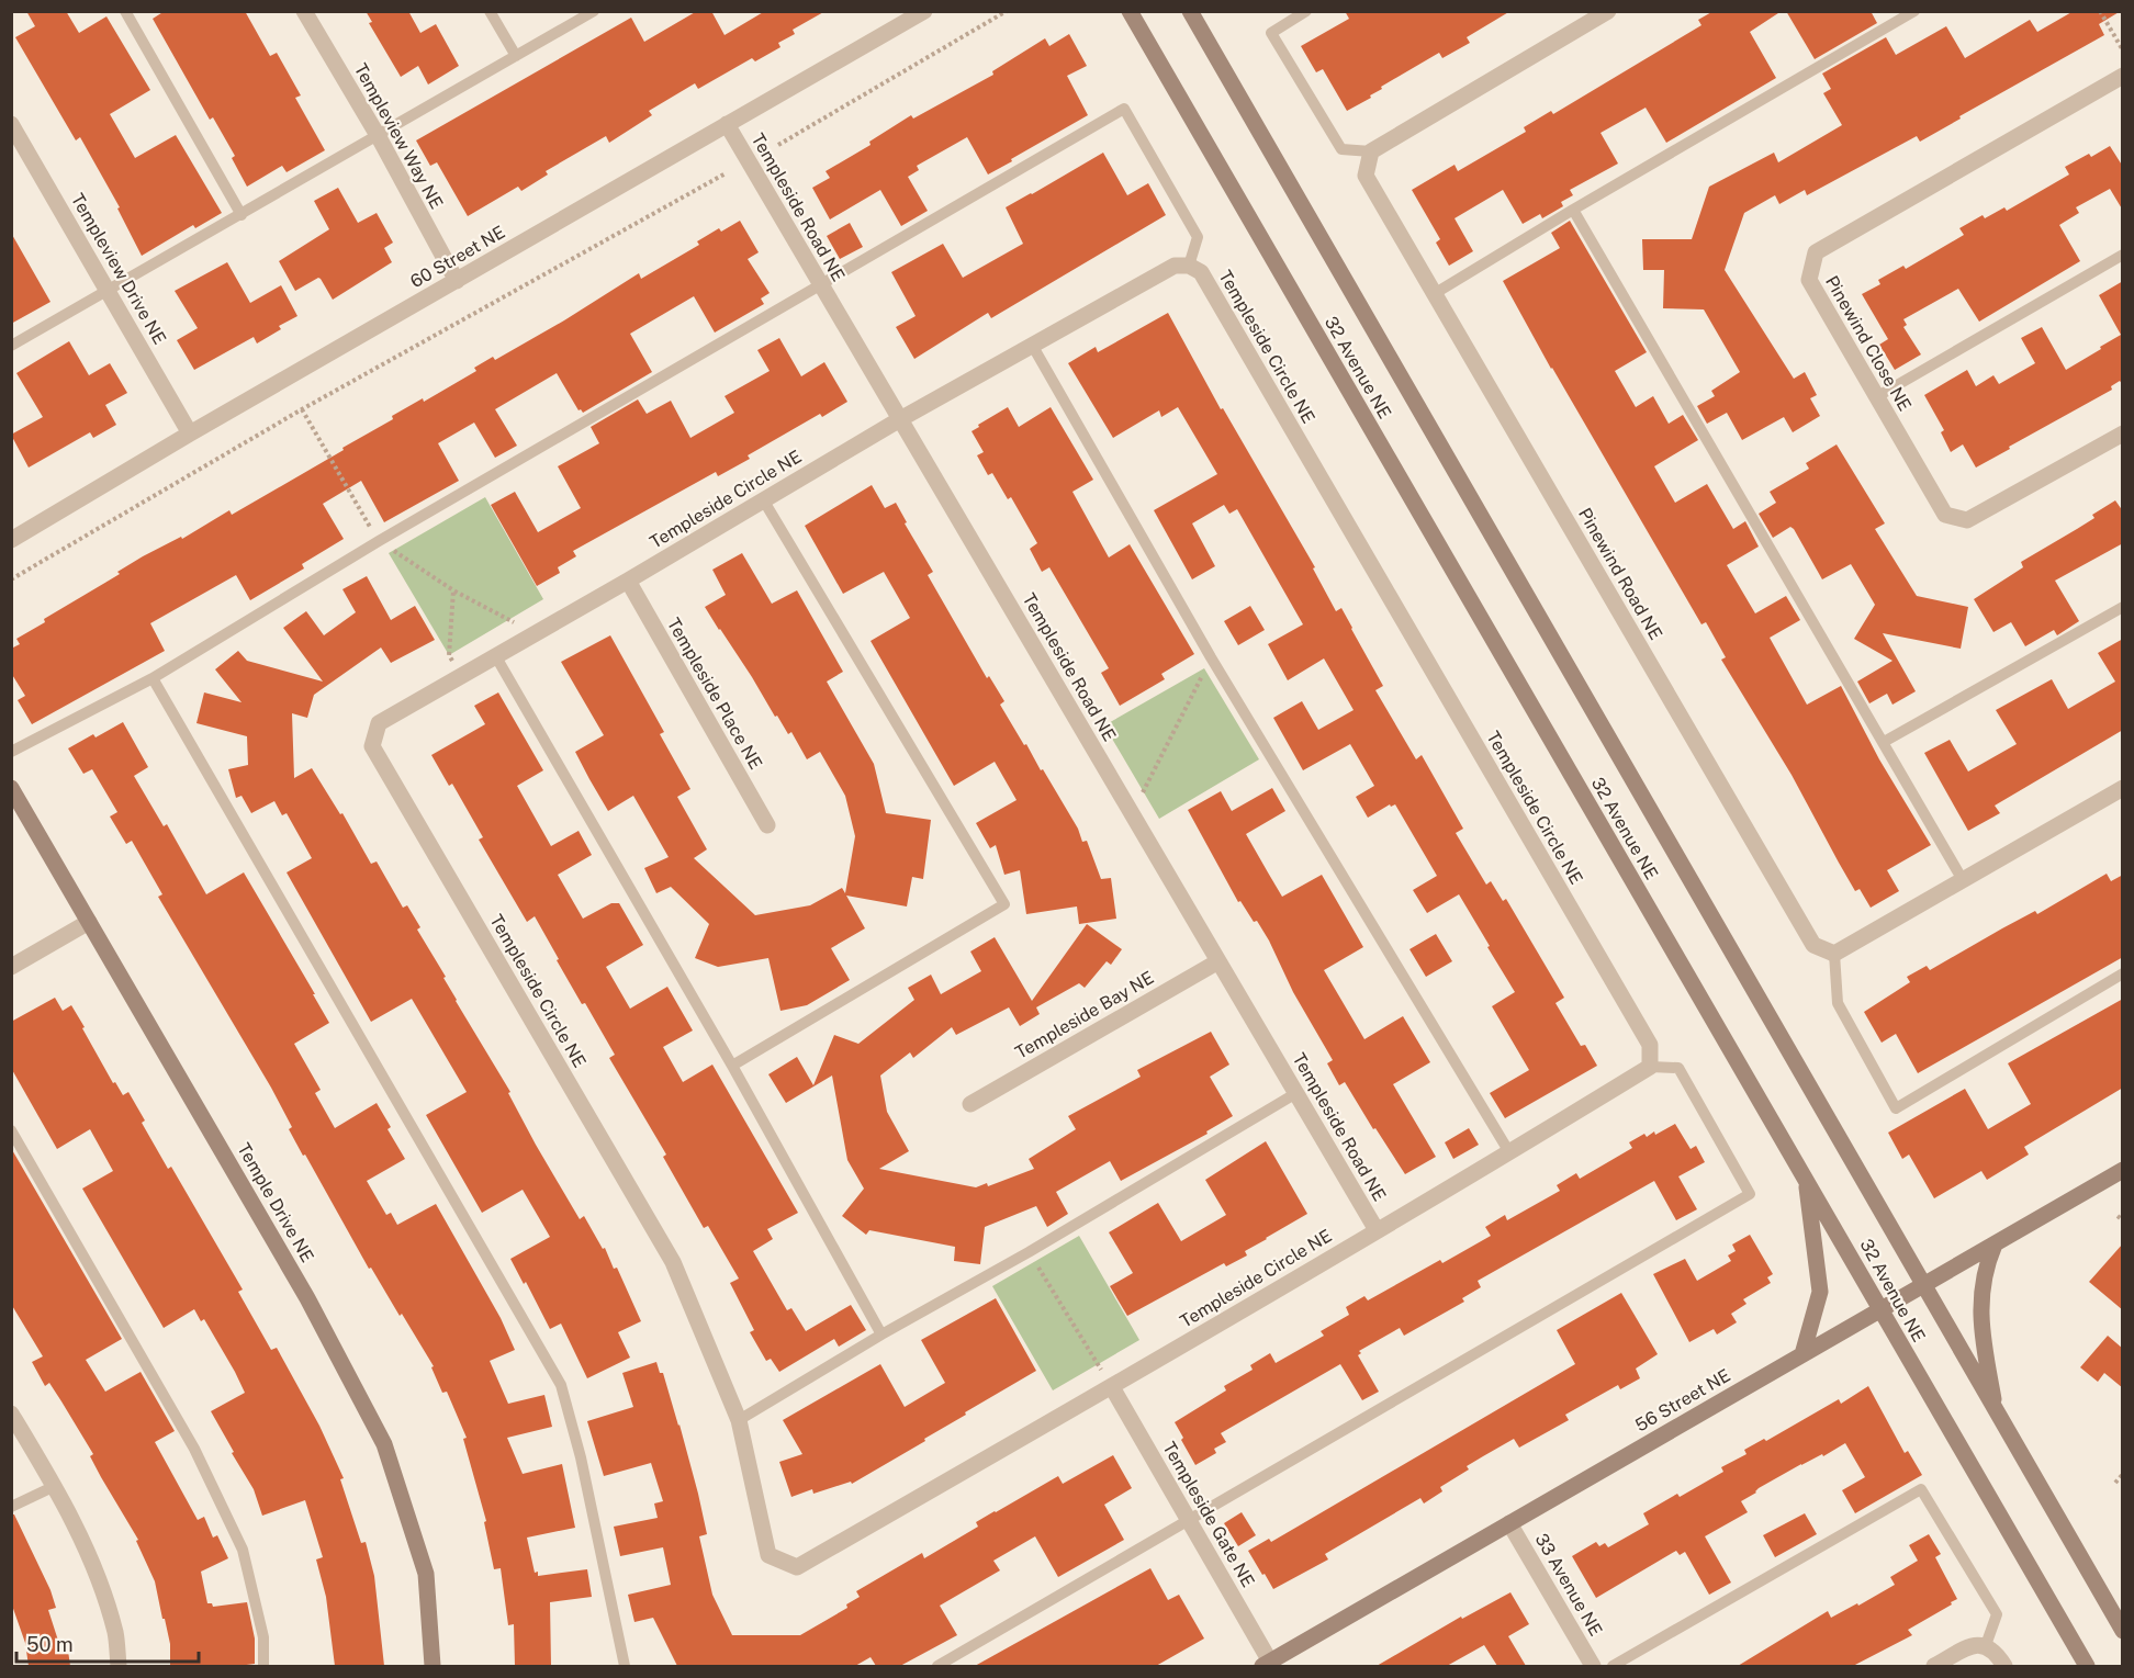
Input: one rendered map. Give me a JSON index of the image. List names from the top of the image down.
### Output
{
  "streets": {
    "main road": ["32 Avenue NE", "Temple Drive NE", "56 Street NE"],
    "street": [
      "Templeview Way NE",
      "Templeside Road NE",
      "60 Street NE",
      "Templeview Drive NE",
      "Pinewind Close NE",
      "Templeside Circle NE",
      "Pinewind Road NE",
      "Templeside Place NE",
      "Templeside Bay NE",
      "Templeside Gate NE",
      "33 Avenue NE"
    ]
  },
  "crossings": [
    ["Templeview Way NE", "60 Street NE"],
    ["Templeside Road NE", "60 Street NE"],
    ["Templeside Road NE", "Templeside Circle NE"],
    ["Templeside Road NE", "Templeside Bay NE"],
    ["60 Street NE", "Templeview Drive NE"],
    ["Templeside Circle NE", "Templeside Place NE"],
    ["Templeside Circle NE", "Templeside Gate NE"],
    ["32 Avenue NE", "56 Street NE"],
    ["56 Street NE", "Templeside Gate NE"],
    ["56 Street NE", "33 Avenue NE"]
  ],
  "scale_bar": "50 m"
}
